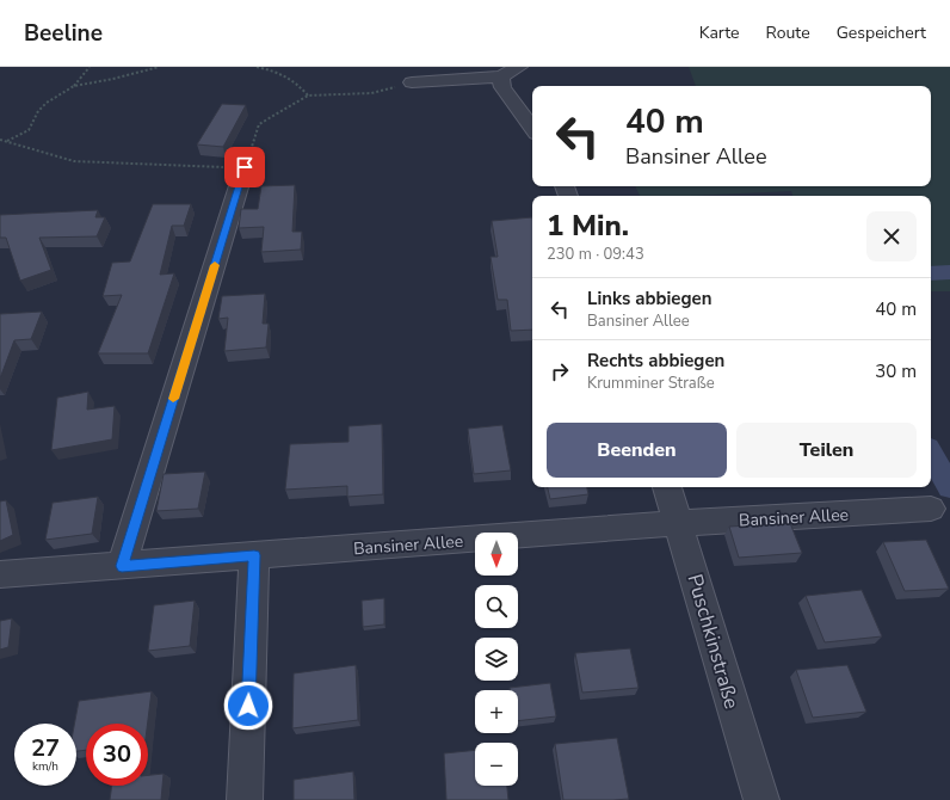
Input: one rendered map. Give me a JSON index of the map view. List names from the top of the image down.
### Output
{
  "streets": {
    "street": ["Bansiner Allee", "Puschkinstraße"]
  },
  "crossings": [
    ["Bansiner Allee", "Puschkinstraße"]
  ],
  "north": "bottom",
  "page": {
    "header": "Beeline",
    "nav": ["Karte", "Route", "Gespeichert"],
    "turn": ["40 m", "Bansiner Allee"],
    "heading": ["1 Min.", "230 m · 09:43"],
    "list": [
      {
        "name": "Links abbiegen",
        "note": "Bansiner Allee",
        "value": "40 m"
      },
      {
        "name": "Rechts abbiegen",
        "note": "Krumminer Straße",
        "value": "30 m"
      }
    ],
    "buttons": ["Beenden", "Teilen"],
    "map_buttons": ["+", "−"],
    "speed": "27 km/h",
    "limit": "30"
  }
}
